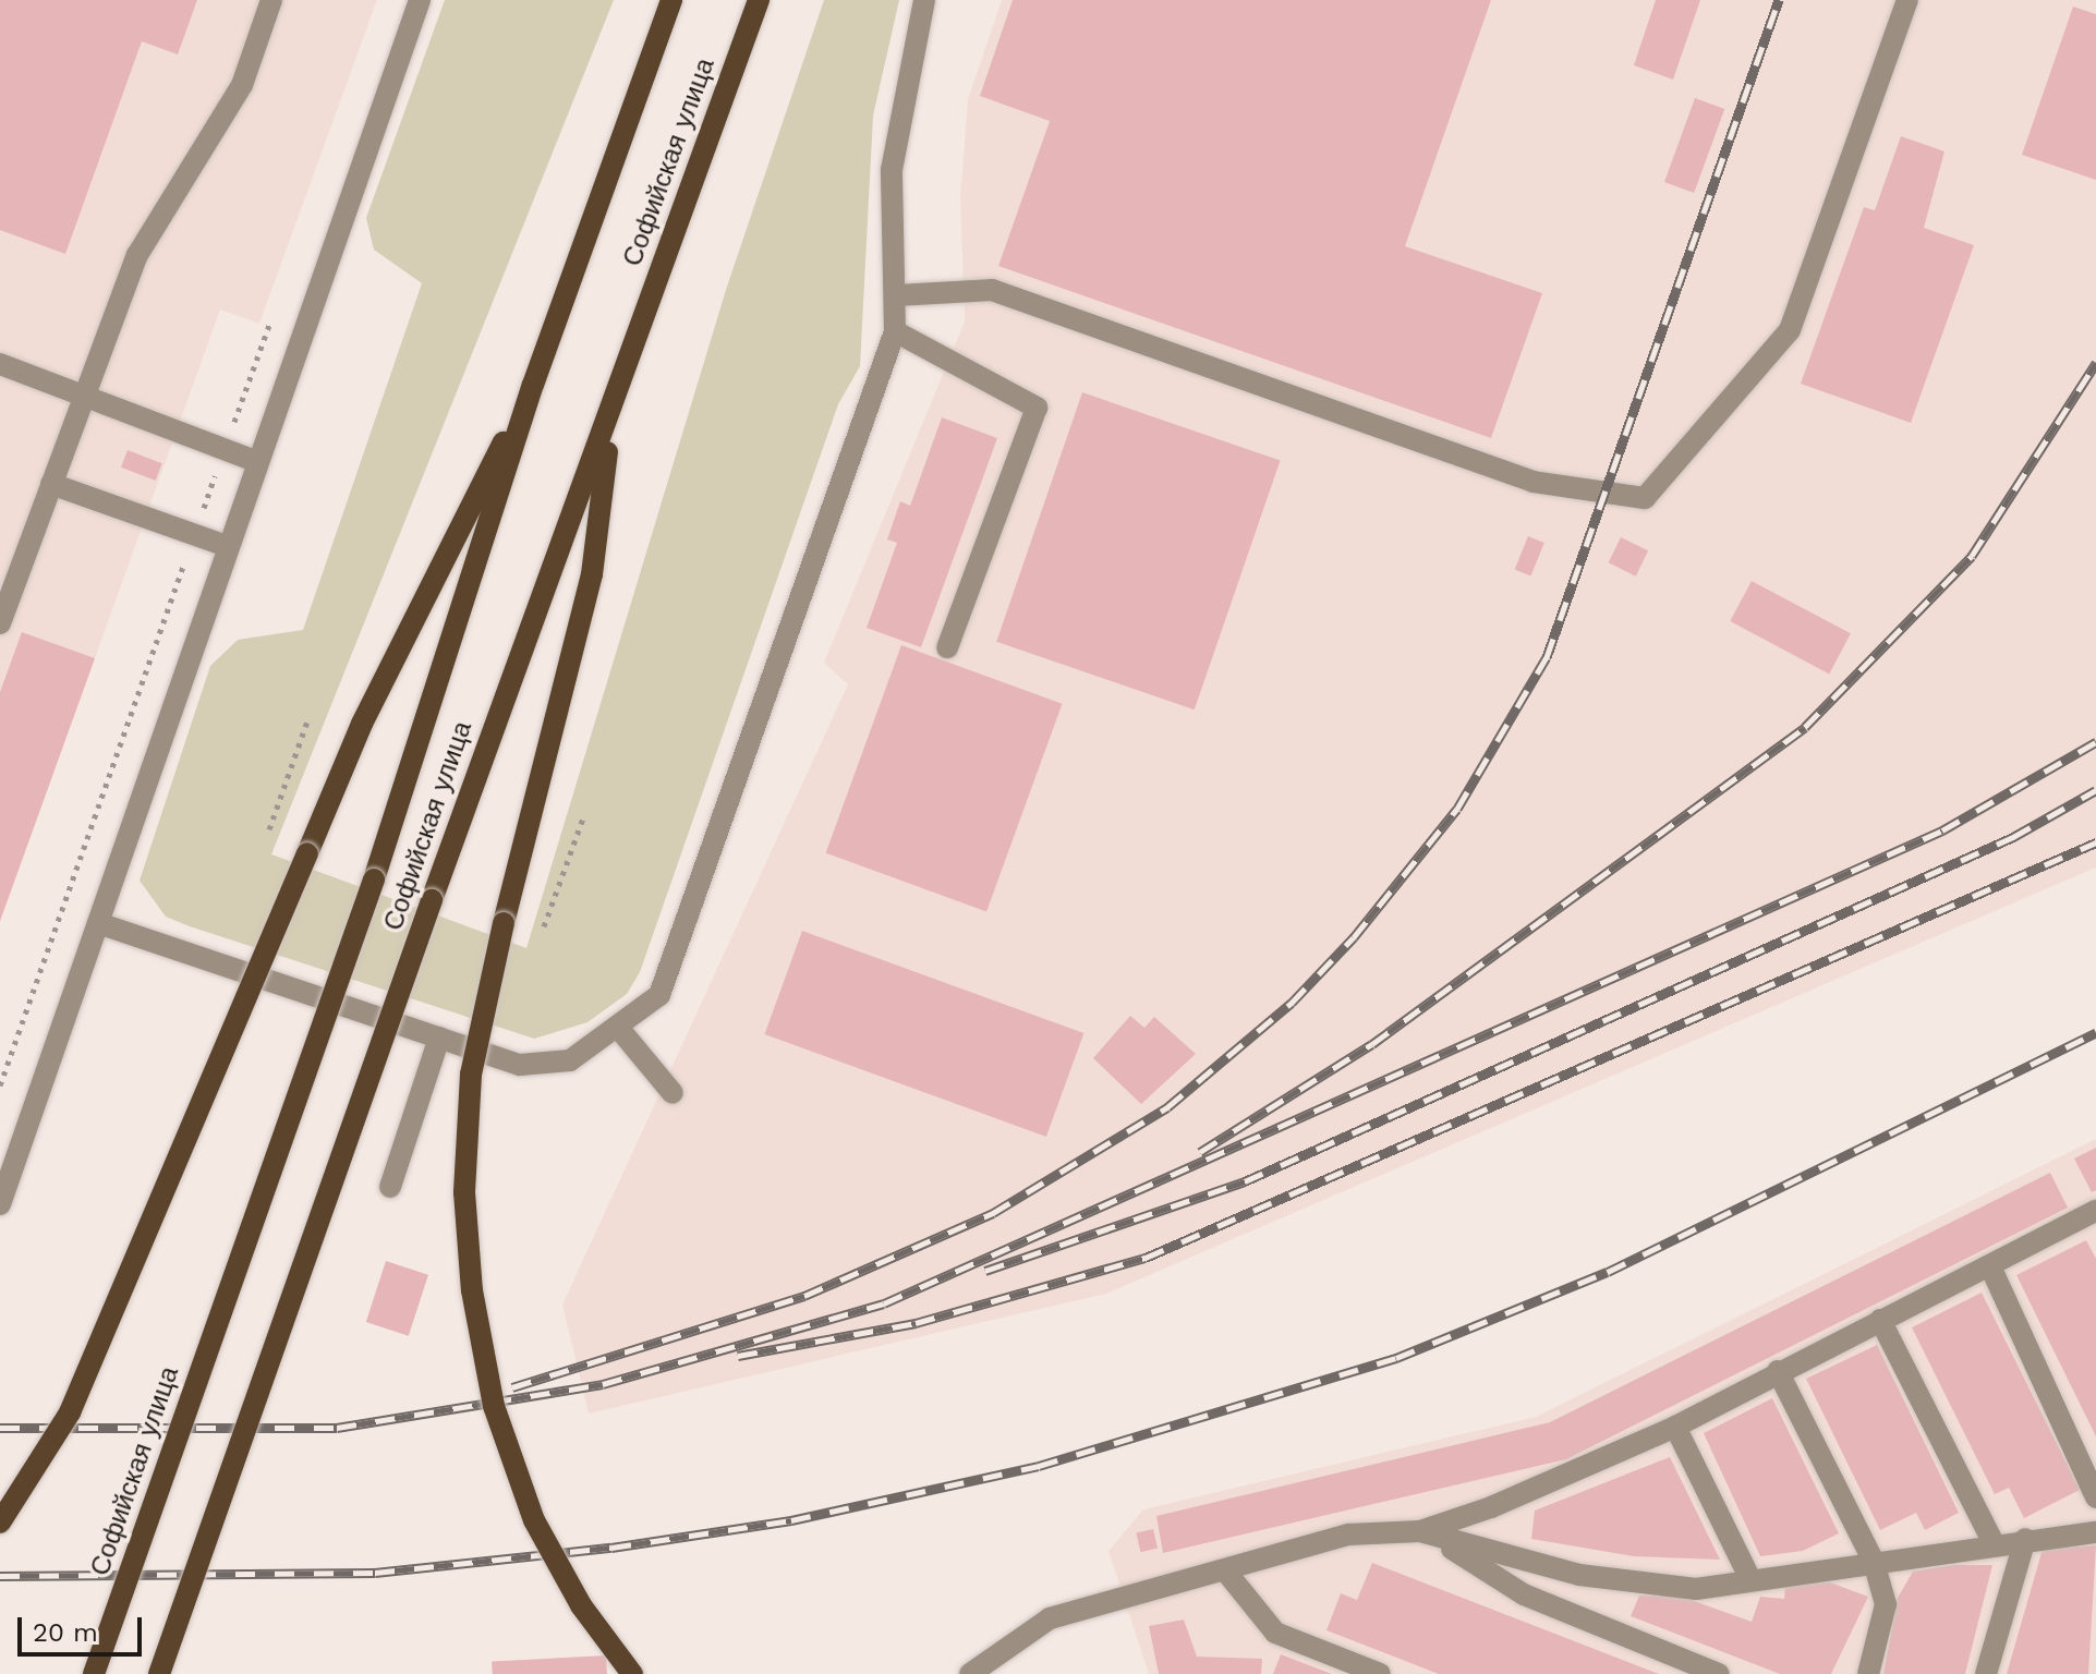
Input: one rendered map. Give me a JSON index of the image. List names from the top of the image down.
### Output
{
  "streets": {
    "main road": ["Софийская улица"]
  },
  "scale_bar": "20 m"
}
